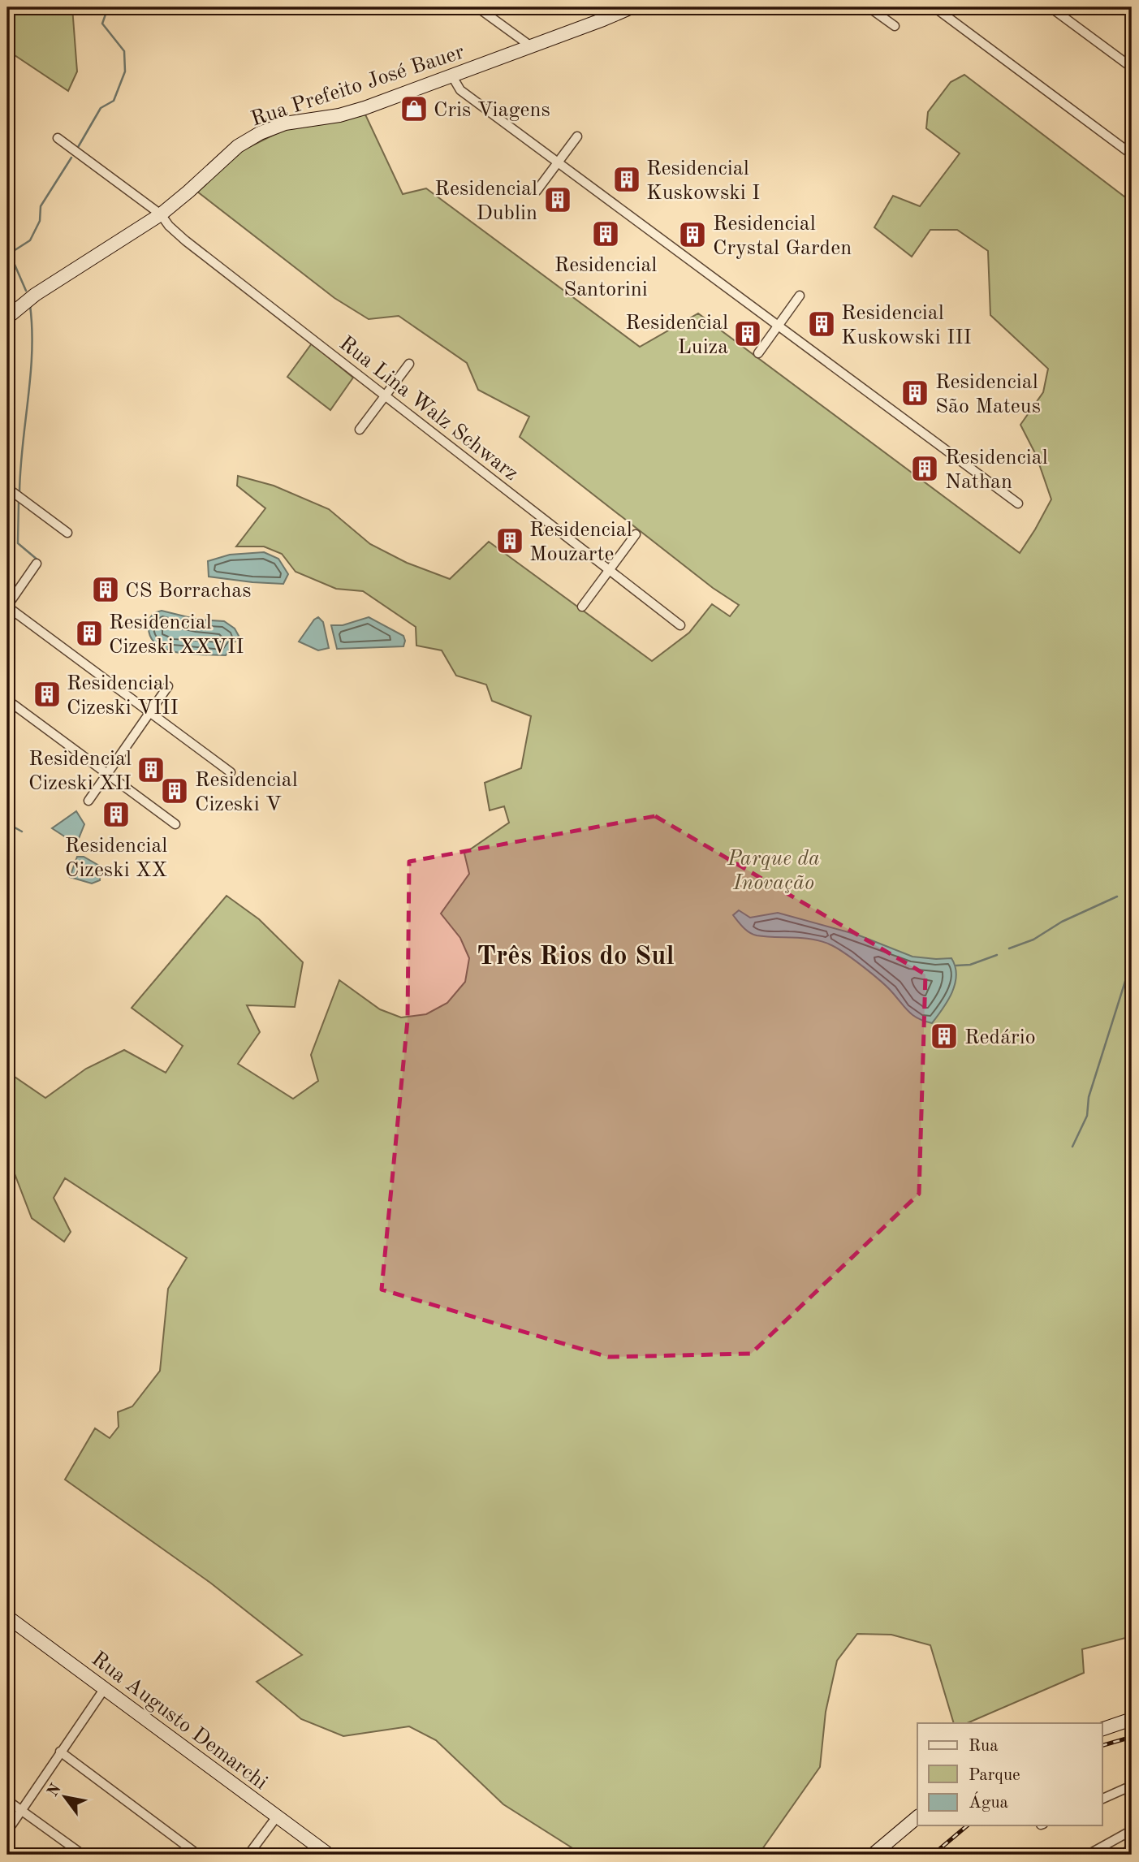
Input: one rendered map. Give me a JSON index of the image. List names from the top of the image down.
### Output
{
  "streets": {
    "street": ["Rua Prefeito José Bauer", "Rua Lina Walz Schwarz", "Rua Augusto Demarchi"]
  },
  "crossings": [
    ["Rua Prefeito José Bauer", "Rua Lina Walz Schwarz"]
  ],
  "districts": ["Três Rios do Sul"],
  "parks": ["Parque da Inovação"],
  "places": {
    "shop": ["Cris Viagens"],
    "building": [
      "Residencial Kuskowski I",
      "Residencial Dublin",
      "Residencial Santorini",
      "Residencial Crystal Garden",
      "Residencial Kuskowski III",
      "Residencial Luiza",
      "Residencial São Mateus",
      "Residencial Nathan",
      "Residencial Mouzarte",
      "CS Borrachas",
      "Residencial Cizeski XXVII",
      "Residencial Cizeski VIII",
      "Residencial Cizeski XII",
      "Residencial Cizeski V",
      "Residencial Cizeski XX",
      "Redário"
    ]
  },
  "legend": ["Rua", "Parque", "Água"],
  "north": "top left"
}
